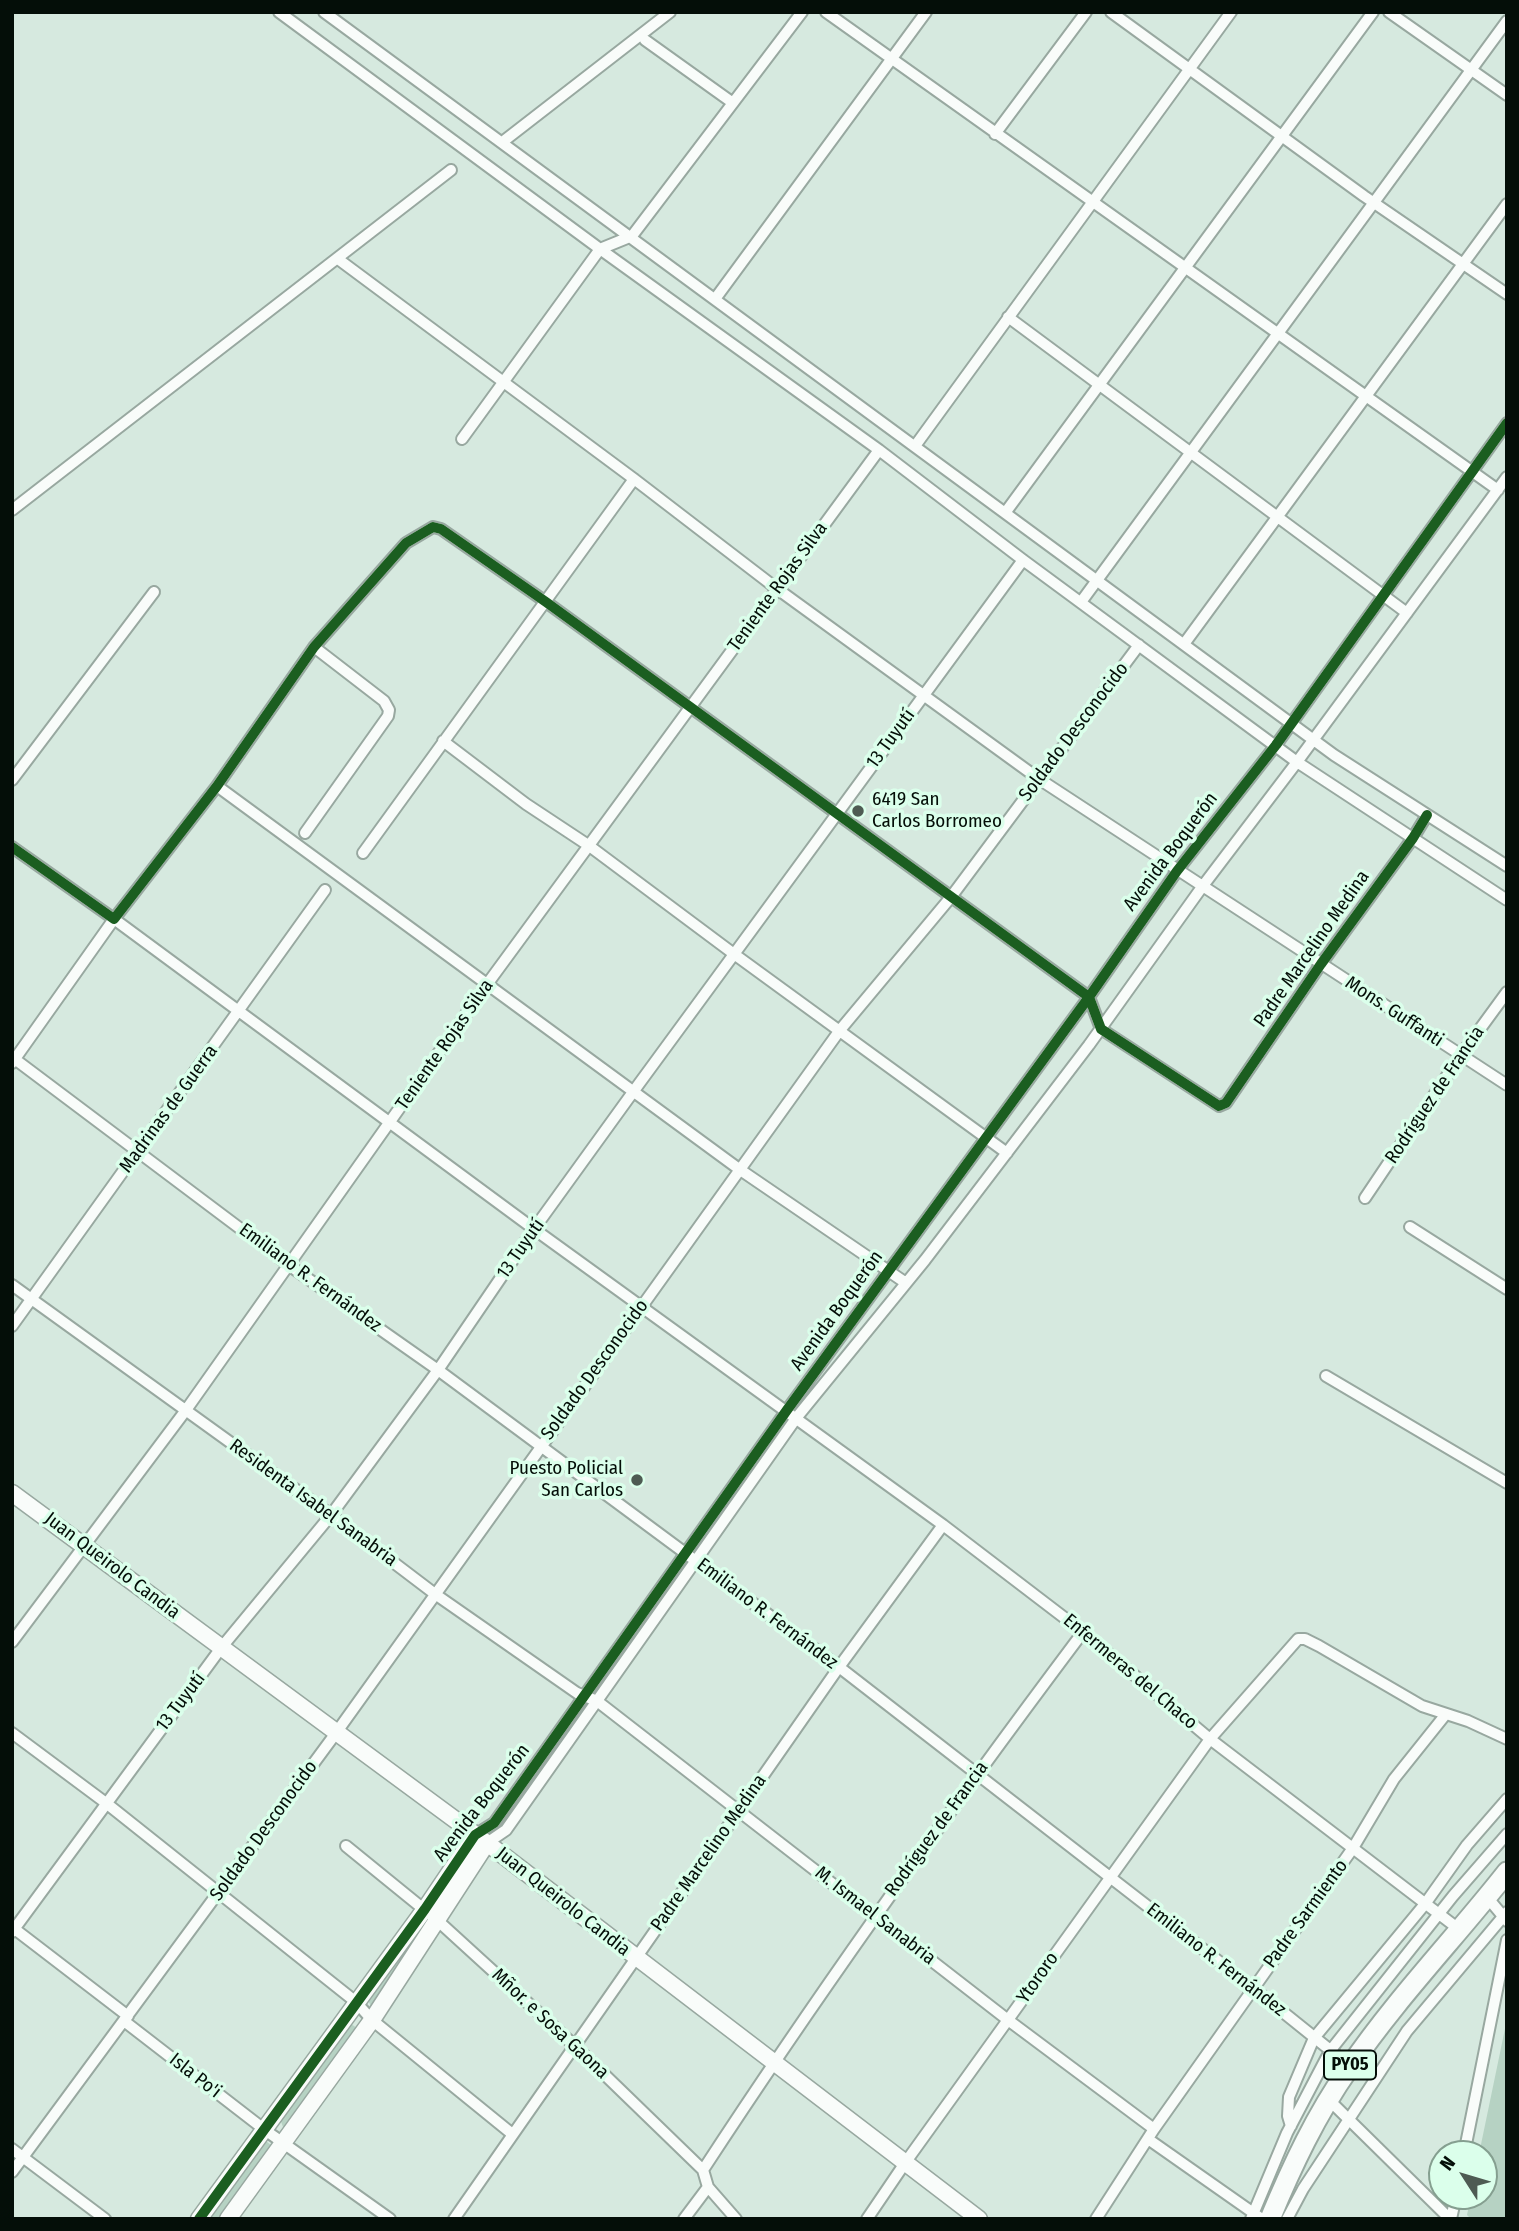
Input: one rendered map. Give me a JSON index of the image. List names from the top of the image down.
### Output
{
  "streets": {
    "highway": ["PY05"],
    "street": [
      "Teniente Rojas Silva",
      "Soldado Desconocido",
      "13 Tuyutí",
      "Avenida Boquerón",
      "Padre Marcelino Medina",
      "Mons. Guffanti",
      "Rodríguez de Francia",
      "Madrinas de Guerra",
      "Emiliano R. Fernández",
      "Residenta Isabel Sanabria",
      "Juan Queirolo Candia",
      "Enfermeras del Chaco",
      "Padre Sarmiento",
      "M. Ismael Sanabria",
      "Ytororo",
      "Mñor. e Sosa Gaona",
      "Isla Po'i"
    ]
  },
  "crossings": [
    ["Teniente Rojas Silva", "Mons. Guffanti"],
    ["Teniente Rojas Silva", "Emiliano R. Fernández"],
    ["Teniente Rojas Silva", "Residenta Isabel Sanabria"],
    ["Teniente Rojas Silva", "Juan Queirolo Candia"],
    ["Teniente Rojas Silva", "Enfermeras del Chaco"],
    ["Soldado Desconocido", "Mons. Guffanti"],
    ["Soldado Desconocido", "Emiliano R. Fernández"],
    ["Soldado Desconocido", "Residenta Isabel Sanabria"],
    ["Soldado Desconocido", "Juan Queirolo Candia"],
    ["Soldado Desconocido", "Enfermeras del Chaco"],
    ["Soldado Desconocido", "Isla Po'i"],
    ["13 Tuyutí", "Mons. Guffanti"],
    ["13 Tuyutí", "Emiliano R. Fernández"],
    ["13 Tuyutí", "Residenta Isabel Sanabria"],
    ["13 Tuyutí", "Juan Queirolo Candia"],
    ["13 Tuyutí", "Enfermeras del Chaco"],
    ["13 Tuyutí", "Isla Po'i"],
    ["Avenida Boquerón", "Padre Marcelino Medina"],
    ["Avenida Boquerón", "Mons. Guffanti"],
    ["Avenida Boquerón", "Emiliano R. Fernández"],
    ["Avenida Boquerón", "Residenta Isabel Sanabria"],
    ["Avenida Boquerón", "Juan Queirolo Candia"],
    ["Avenida Boquerón", "Enfermeras del Chaco"],
    ["Avenida Boquerón", "M. Ismael Sanabria"],
    ["Avenida Boquerón", "Mñor. e Sosa Gaona"],
    ["Avenida Boquerón", "Isla Po'i"],
    ["Padre Marcelino Medina", "Mons. Guffanti"],
    ["Padre Marcelino Medina", "Emiliano R. Fernández"],
    ["Padre Marcelino Medina", "Juan Queirolo Candia"],
    ["Padre Marcelino Medina", "Enfermeras del Chaco"],
    ["Padre Marcelino Medina", "M. Ismael Sanabria"],
    ["Padre Marcelino Medina", "Mñor. e Sosa Gaona"],
    ["Mons. Guffanti", "Rodríguez de Francia"],
    ["Rodríguez de Francia", "Emiliano R. Fernández"],
    ["Rodríguez de Francia", "Juan Queirolo Candia"],
    ["Rodríguez de Francia", "Enfermeras del Chaco"],
    ["Rodríguez de Francia", "M. Ismael Sanabria"],
    ["Rodríguez de Francia", "Mñor. e Sosa Gaona"],
    ["Madrinas de Guerra", "Emiliano R. Fernández"],
    ["Madrinas de Guerra", "Residenta Isabel Sanabria"],
    ["Madrinas de Guerra", "Enfermeras del Chaco"],
    ["Emiliano R. Fernández", "Padre Sarmiento"],
    ["Emiliano R. Fernández", "Ytororo"],
    ["Emiliano R. Fernández", "PY05"],
    ["Residenta Isabel Sanabria", "M. Ismael Sanabria"],
    ["Juan Queirolo Candia", "Ytororo"],
    ["Enfermeras del Chaco", "Padre Sarmiento"],
    ["Enfermeras del Chaco", "Ytororo"],
    ["Enfermeras del Chaco", "PY05"],
    ["Padre Sarmiento", "M. Ismael Sanabria"],
    ["Padre Sarmiento", "Ytororo"],
    ["M. Ismael Sanabria", "Ytororo"]
  ],
  "places": ["6419 San Carlos Borromeo", "Puesto Policial San Carlos"],
  "north": "top left"
}
